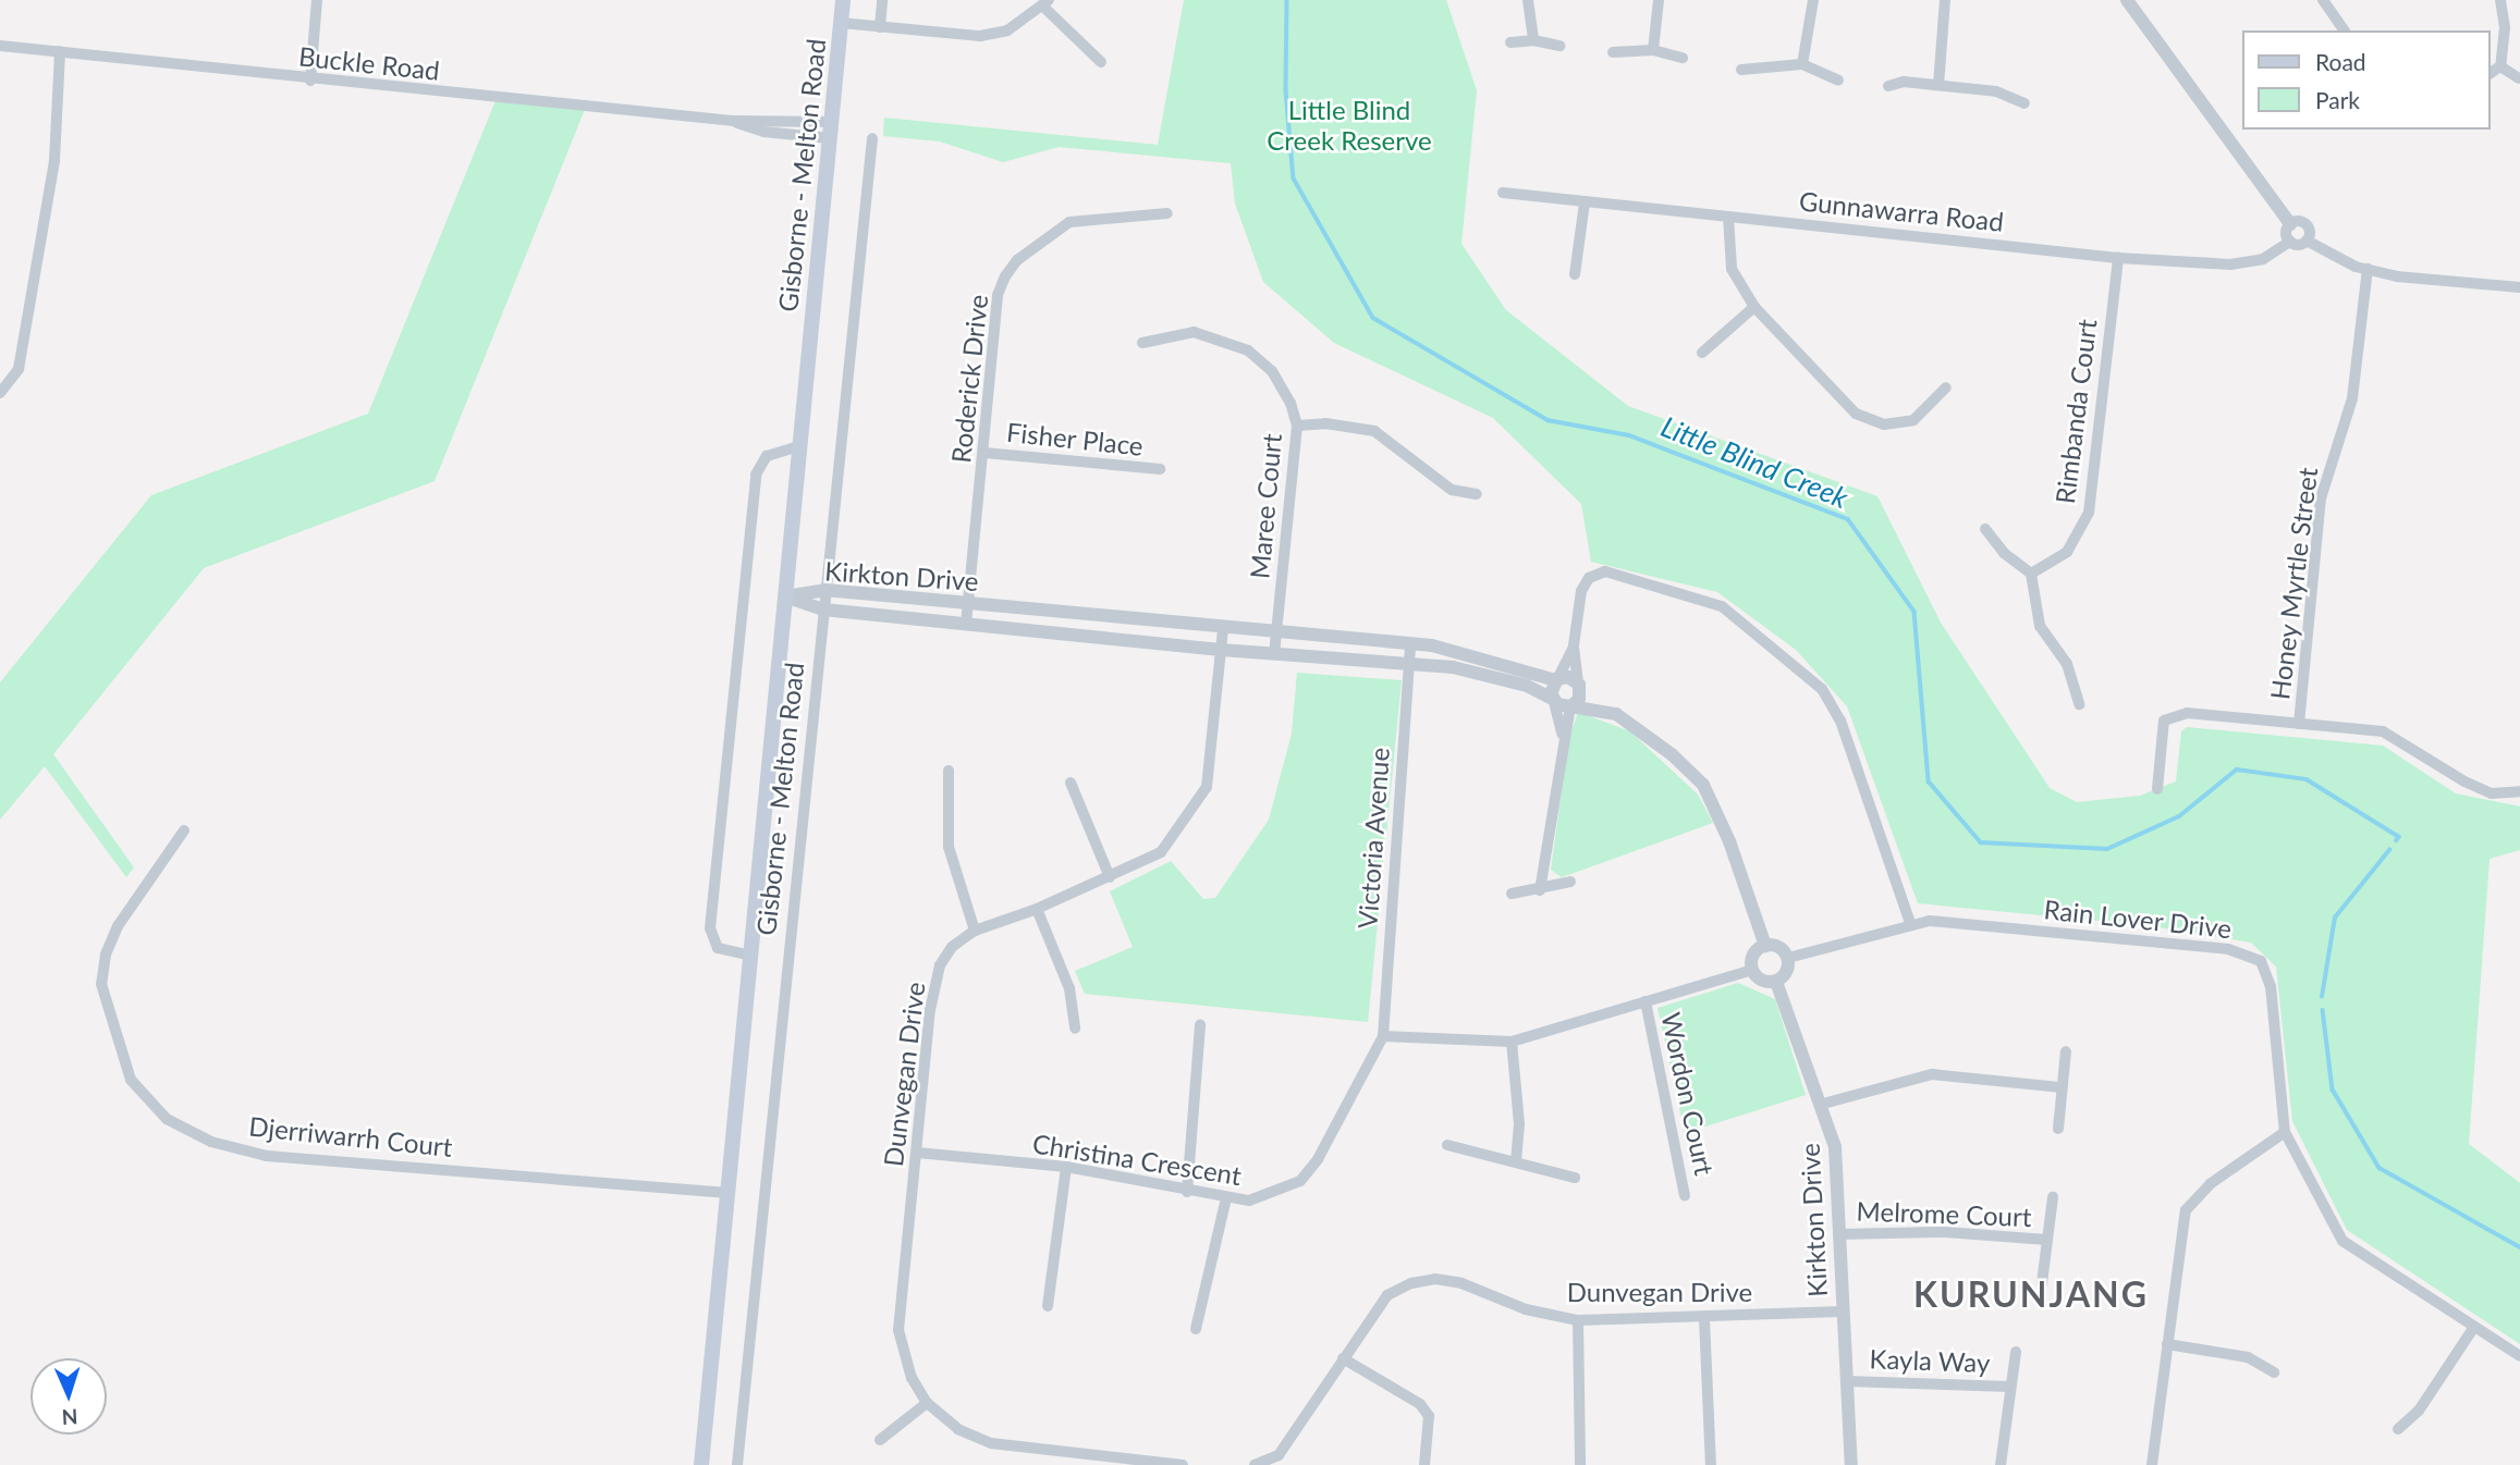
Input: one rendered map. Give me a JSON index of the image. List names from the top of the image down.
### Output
{
  "streets": {
    "main road": ["Gisborne - Melton Road"],
    "street": [
      "Buckle Road",
      "Gunnawarra Road",
      "Roderick Drive",
      "Rimbanda Court",
      "Fisher Place",
      "Maree Court",
      "Kirkton Drive",
      "Honey Myrtle Street",
      "Victoria Avenue",
      "Rain Lover Drive",
      "Dunvegan Drive",
      "Wordon Court",
      "Djerriwarrh Court",
      "Christina Crescent",
      "Melrome Court",
      "Kayla Way"
    ]
  },
  "crossings": [
    ["Buckle Road", "Gisborne - Melton Road"],
    ["Gisborne - Melton Road", "Kirkton Drive"],
    ["Gisborne - Melton Road", "Djerriwarrh Court"],
    ["Gunnawarra Road", "Rimbanda Court"],
    ["Roderick Drive", "Fisher Place"],
    ["Roderick Drive", "Kirkton Drive"],
    ["Maree Court", "Kirkton Drive"],
    ["Kirkton Drive", "Victoria Avenue"],
    ["Kirkton Drive", "Dunvegan Drive"],
    ["Kirkton Drive", "Melrome Court"],
    ["Kirkton Drive", "Kayla Way"],
    ["Victoria Avenue", "Christina Crescent"],
    ["Dunvegan Drive", "Christina Crescent"]
  ],
  "districts": ["KURUNJANG"],
  "water": ["Little Blind Creek"],
  "parks": ["Little Blind Creek Reserve"],
  "legend": ["Road", "Park"],
  "north": "bottom"
}
